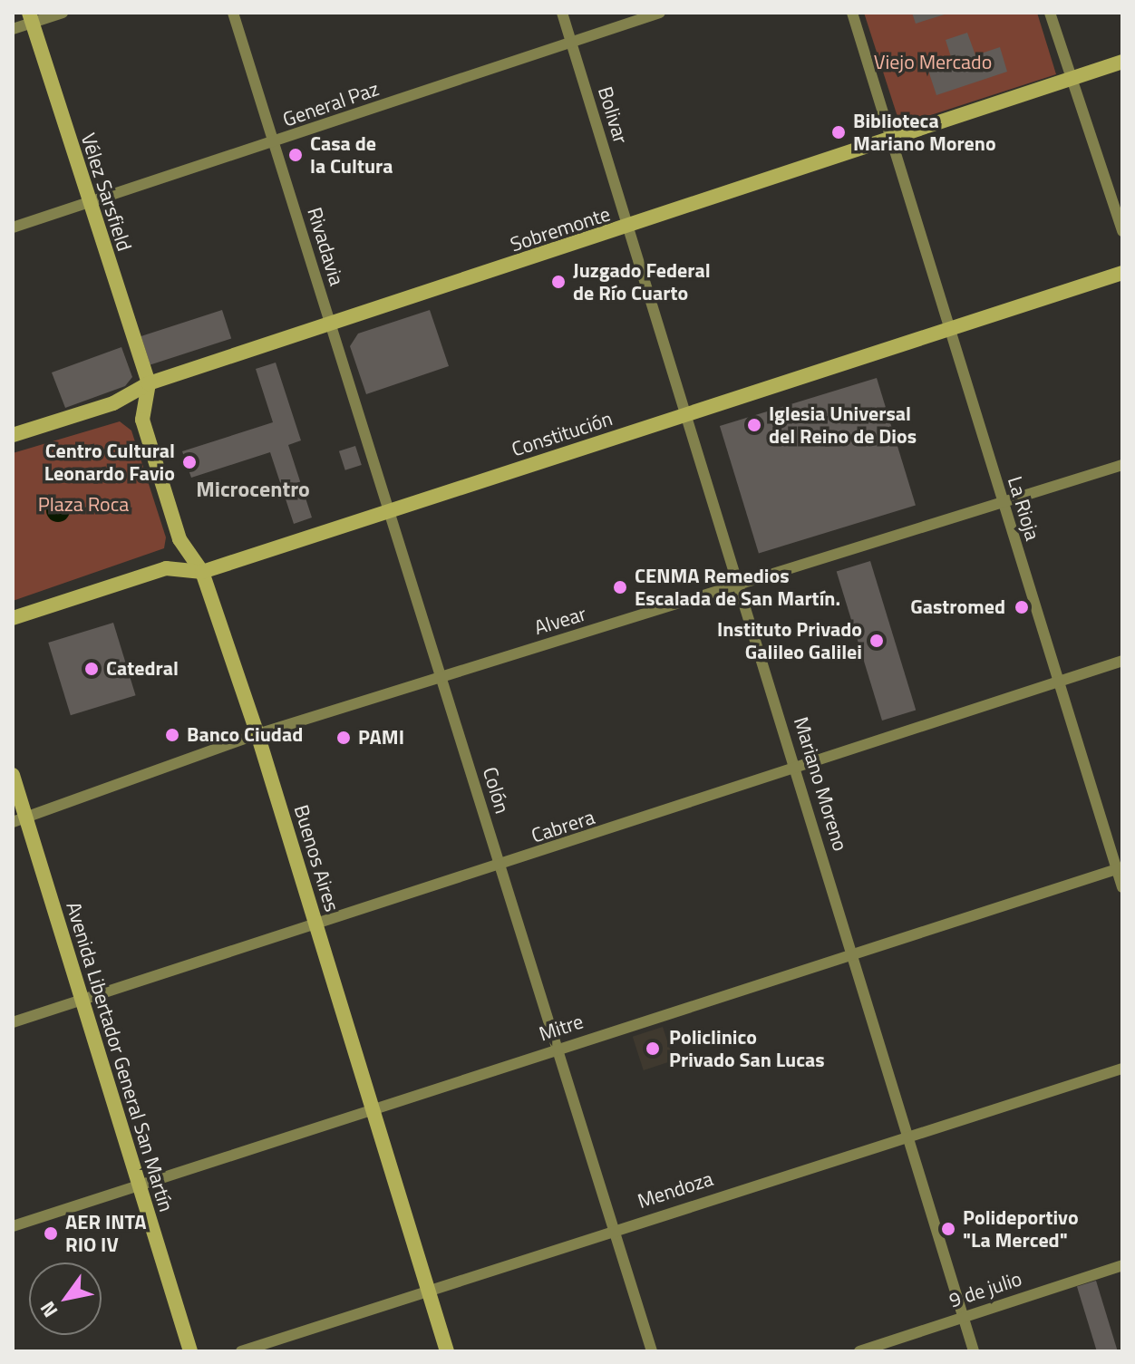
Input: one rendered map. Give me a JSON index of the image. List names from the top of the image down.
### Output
{
  "streets": {
    "main road": [
      "Vélez Sarsfield",
      "Sobremonte",
      "Constitución",
      "Buenos Aires",
      "Avenida Libertador General San Martín"
    ],
    "street": [
      "General Paz",
      "Bolivar",
      "Rivadavia",
      "La Rioja",
      "Alvear",
      "Mariano Moreno",
      "Colón",
      "Cabrera",
      "Mitre",
      "Mendoza",
      "9 de julio"
    ]
  },
  "crossings": [
    ["General Paz", "Bolivar"],
    ["General Paz", "Vélez Sarsfield"],
    ["General Paz", "Rivadavia"],
    ["Bolivar", "Sobremonte"],
    ["Bolivar", "Mariano Moreno"],
    ["Vélez Sarsfield", "Sobremonte"],
    ["Vélez Sarsfield", "Buenos Aires"],
    ["Sobremonte", "Rivadavia"],
    ["Sobremonte", "La Rioja"],
    ["Sobremonte", "Mariano Moreno"],
    ["Sobremonte", "Colón"],
    ["Sobremonte", "Buenos Aires"],
    ["Rivadavia", "Colón"],
    ["Constitución", "La Rioja"],
    ["Constitución", "Mariano Moreno"],
    ["Constitución", "Colón"],
    ["Constitución", "Buenos Aires"],
    ["La Rioja", "Alvear"],
    ["La Rioja", "Cabrera"],
    ["La Rioja", "Mitre"],
    ["Alvear", "Mariano Moreno"],
    ["Alvear", "Colón"],
    ["Alvear", "Buenos Aires"],
    ["Alvear", "Avenida Libertador General San Martín"],
    ["Mariano Moreno", "Cabrera"],
    ["Mariano Moreno", "Mitre"],
    ["Mariano Moreno", "Mendoza"],
    ["Mariano Moreno", "9 de julio"],
    ["Colón", "Cabrera"],
    ["Colón", "Mitre"],
    ["Colón", "Mendoza"],
    ["Cabrera", "Buenos Aires"],
    ["Cabrera", "Avenida Libertador General San Martín"],
    ["Buenos Aires", "Mitre"],
    ["Buenos Aires", "Mendoza"],
    ["Mitre", "Avenida Libertador General San Martín"]
  ],
  "districts": ["Microcentro"],
  "parks": ["Viejo Mercado", "Plaza Roca"],
  "places": [
    "Biblioteca Mariano Moreno",
    "Casa de la Cultura",
    "Juzgado Federal de Río Cuarto",
    "Iglesia Universal del Reino de Dios",
    "Centro Cultural Leonardo Favio",
    "CENMA Remedios Escalada de San Martín.",
    "Gastromed",
    "Instituto Privado Galileo Galilei",
    "Catedral",
    "Banco Ciudad",
    "PAMI",
    "Policlinico Privado San Lucas",
    "Polideportivo \"La Merced\"",
    "AER INTA RIO IV"
  ],
  "north": "bottom left"
}
